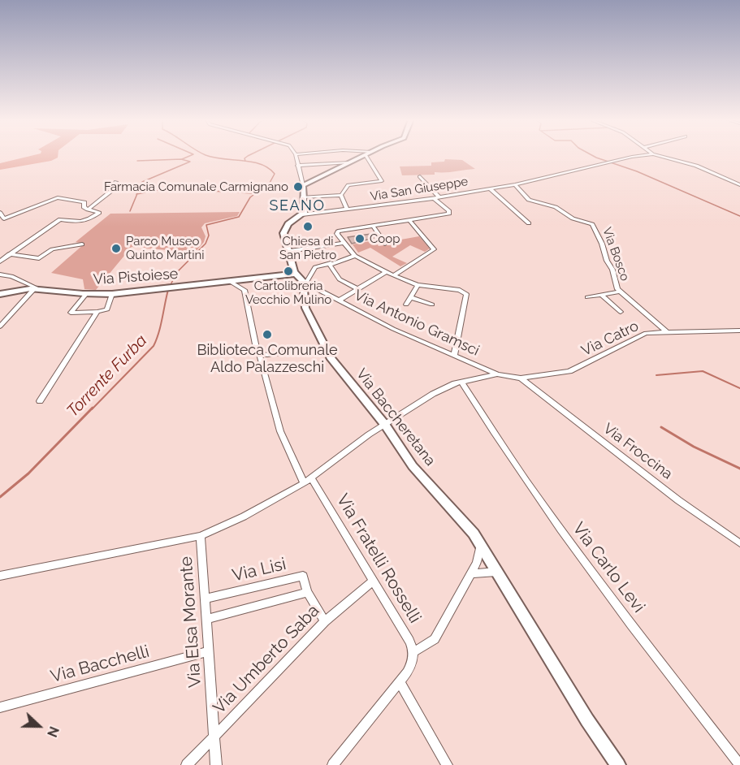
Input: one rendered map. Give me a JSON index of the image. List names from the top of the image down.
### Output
{
  "streets": {
    "street": [
      "Via San Giuseppe",
      "Via Bosco",
      "Via Pistoiese",
      "Via Antonio Gramsci",
      "Via Catro",
      "Via Baccheretana",
      "Via Froccina",
      "Via Fratelli Rosselli",
      "Via Carlo Levi",
      "Via Lisi",
      "Via Elsa Morante",
      "Via Umberto Saba",
      "Via Bacchelli"
    ]
  },
  "crossings": [
    ["Via San Giuseppe", "Via Bosco"],
    ["Via Bosco", "Via Catro"],
    ["Via Pistoiese", "Via Fratelli Rosselli"],
    ["Via Antonio Gramsci", "Via Catro"],
    ["Via Antonio Gramsci", "Via Baccheretana"],
    ["Via Antonio Gramsci", "Via Froccina"],
    ["Via Catro", "Via Froccina"],
    ["Via Fratelli Rosselli", "Via Umberto Saba"],
    ["Via Lisi", "Via Elsa Morante"],
    ["Via Lisi", "Via Umberto Saba"],
    ["Via Elsa Morante", "Via Umberto Saba"],
    ["Via Elsa Morante", "Via Bacchelli"]
  ],
  "districts": ["SEANO"],
  "water": ["Torrente Furba"],
  "places": [
    "Farmacia Comunale Carmignano",
    "Chiesa di San Pietro",
    "Coop",
    "Parco Museo Quinto Martini",
    "Cartolibreria Vecchio Mulino",
    "Biblioteca Comunale Aldo Palazzeschi"
  ],
  "north": "right"
}
